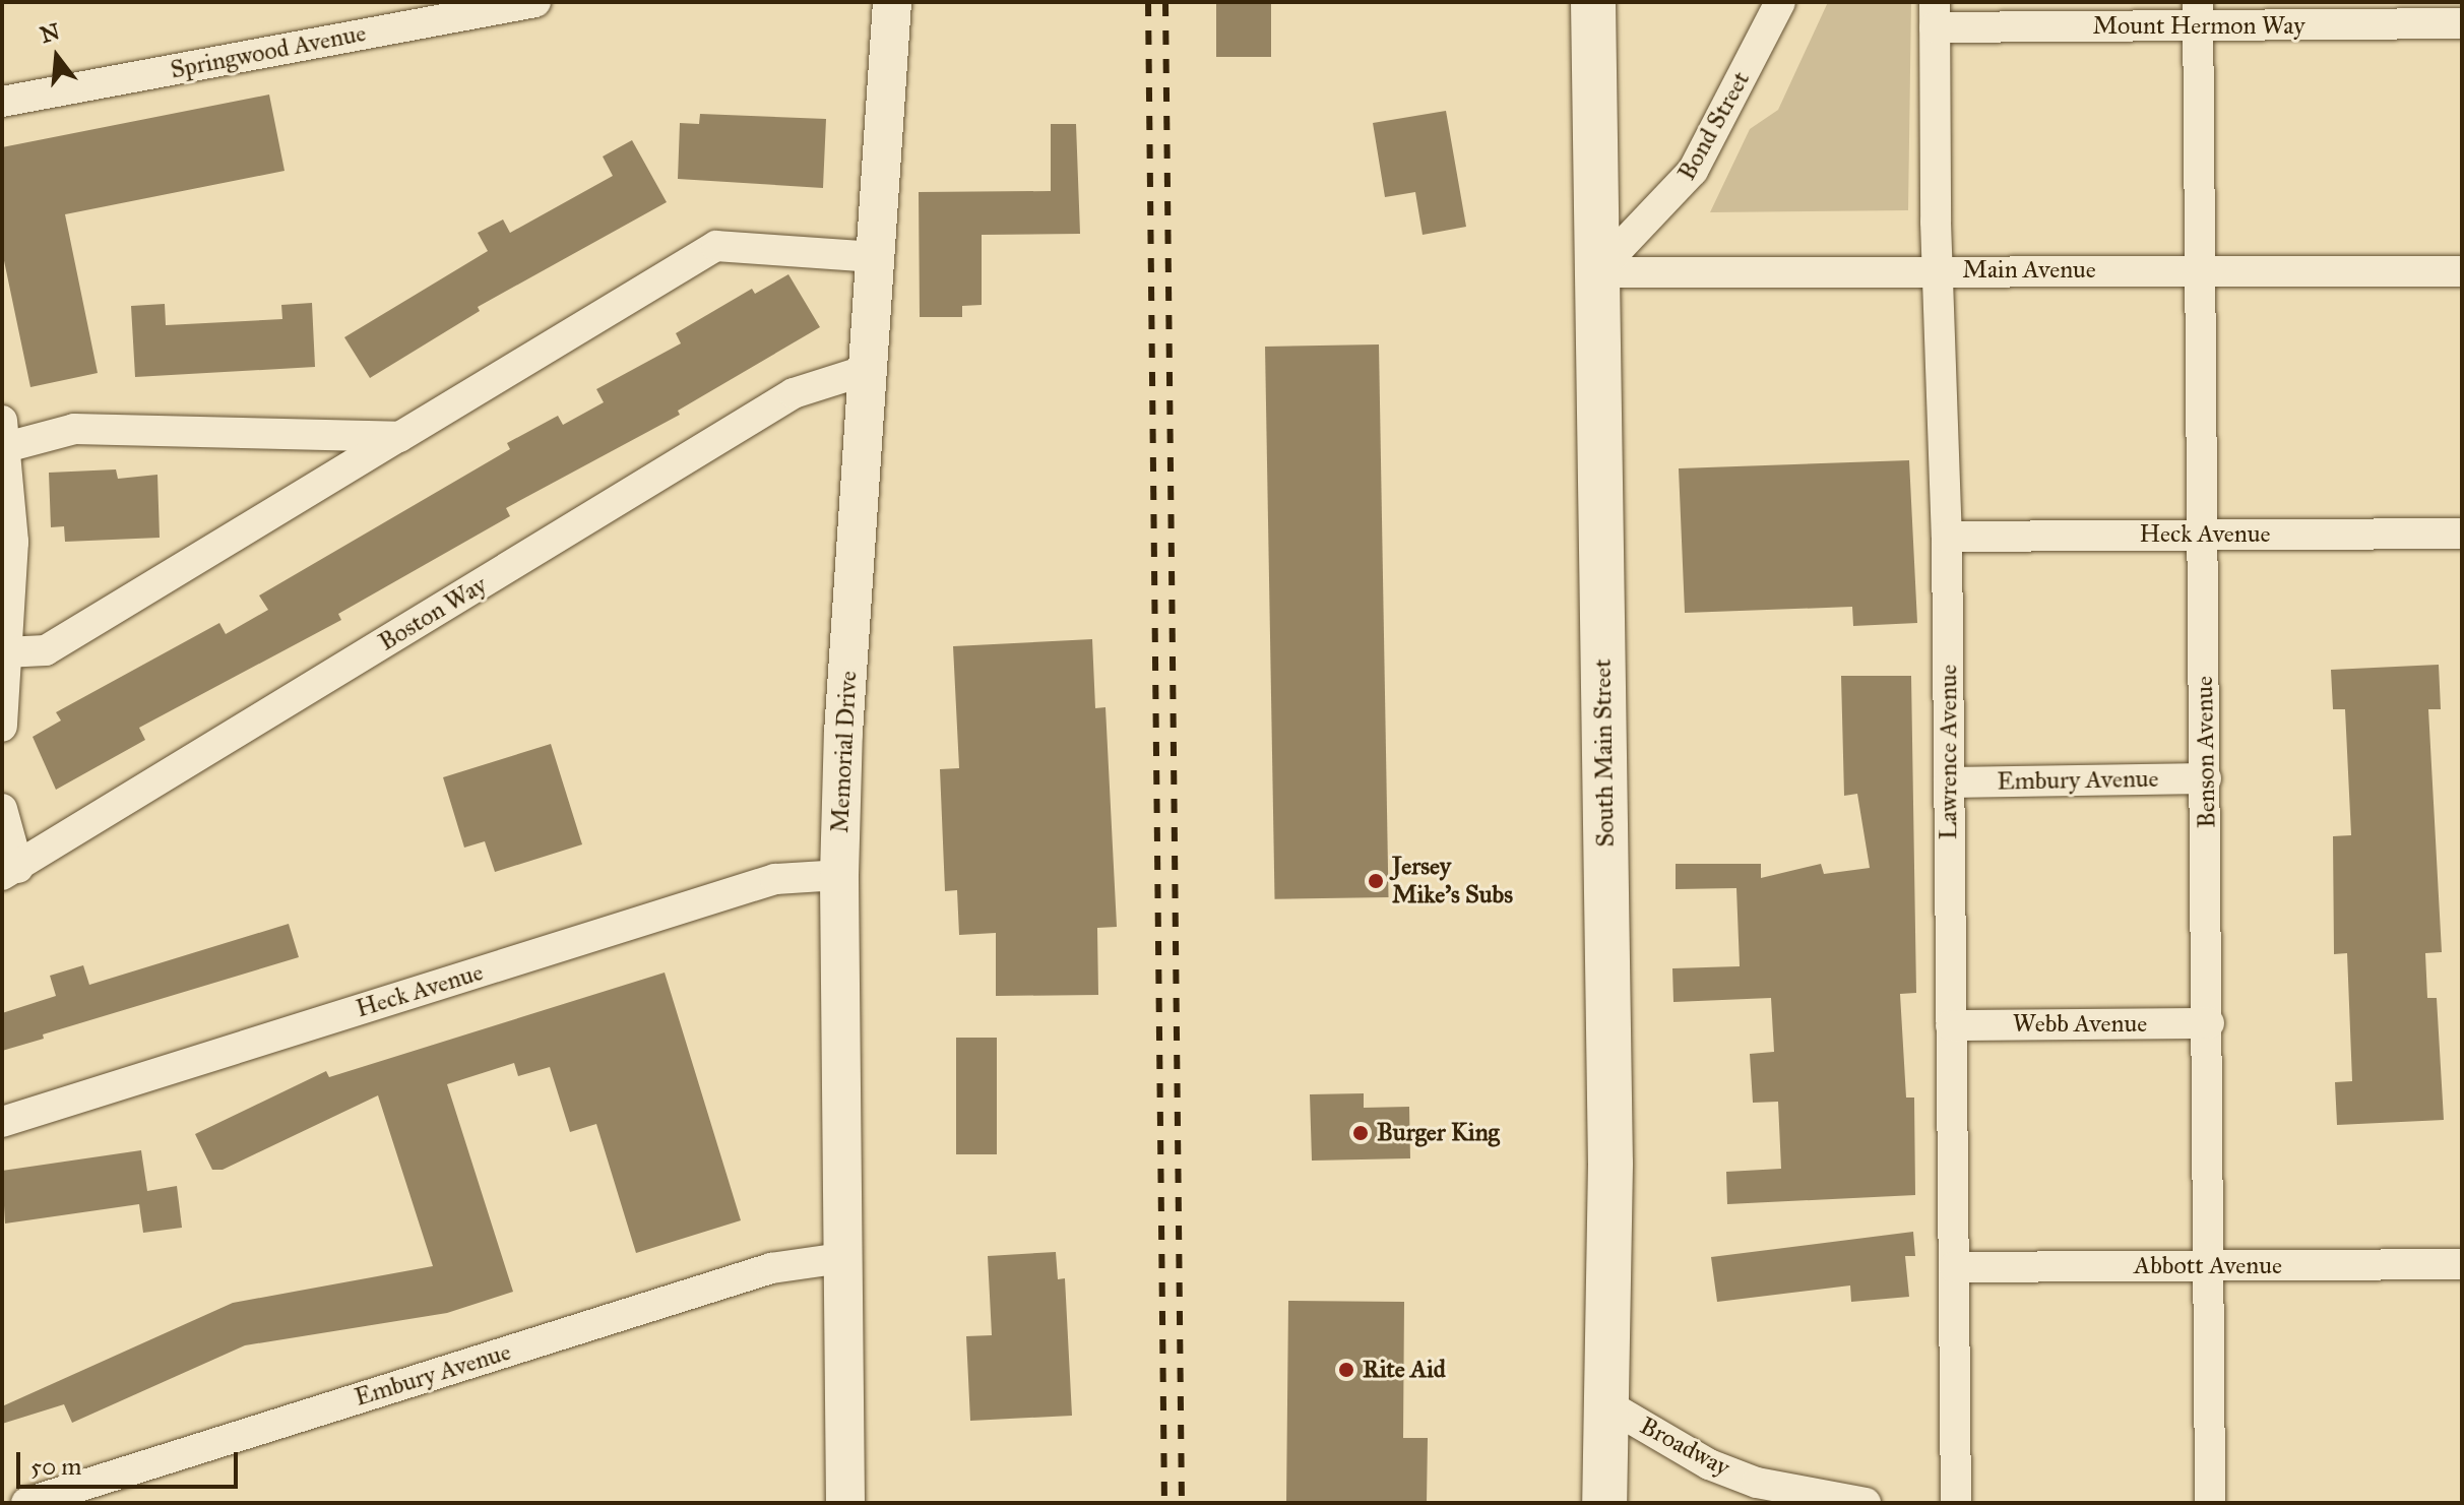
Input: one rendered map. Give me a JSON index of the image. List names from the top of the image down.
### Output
{
  "streets": {
    "main road": ["South Main Street"],
    "street": [
      "Mount Hermon Way",
      "Springwood Avenue",
      "Bond Street",
      "Main Avenue",
      "Heck Avenue",
      "Boston Way",
      "Memorial Drive",
      "Lawrence Avenue",
      "Benson Avenue",
      "Embury Avenue",
      "Webb Avenue",
      "Abbott Avenue",
      "Broadway"
    ]
  },
  "crossings": [
    ["Mount Hermon Way", "Lawrence Avenue"],
    ["Mount Hermon Way", "Benson Avenue"],
    ["Bond Street", "Main Avenue"],
    ["Bond Street", "South Main Street"],
    ["Main Avenue", "Lawrence Avenue"],
    ["Main Avenue", "Benson Avenue"],
    ["Main Avenue", "South Main Street"],
    ["Heck Avenue", "Memorial Drive"],
    ["Heck Avenue", "Lawrence Avenue"],
    ["Heck Avenue", "Benson Avenue"],
    ["Boston Way", "Memorial Drive"],
    ["Memorial Drive", "Embury Avenue"],
    ["Lawrence Avenue", "Embury Avenue"],
    ["Lawrence Avenue", "Webb Avenue"],
    ["Lawrence Avenue", "Abbott Avenue"],
    ["Benson Avenue", "Embury Avenue"],
    ["Benson Avenue", "Webb Avenue"],
    ["Benson Avenue", "Abbott Avenue"],
    ["South Main Street", "Broadway"]
  ],
  "places": ["Jersey Mike's Subs", "Burger King", "Rite Aid"],
  "scale_bar": "50 m",
  "north": "top"
}
